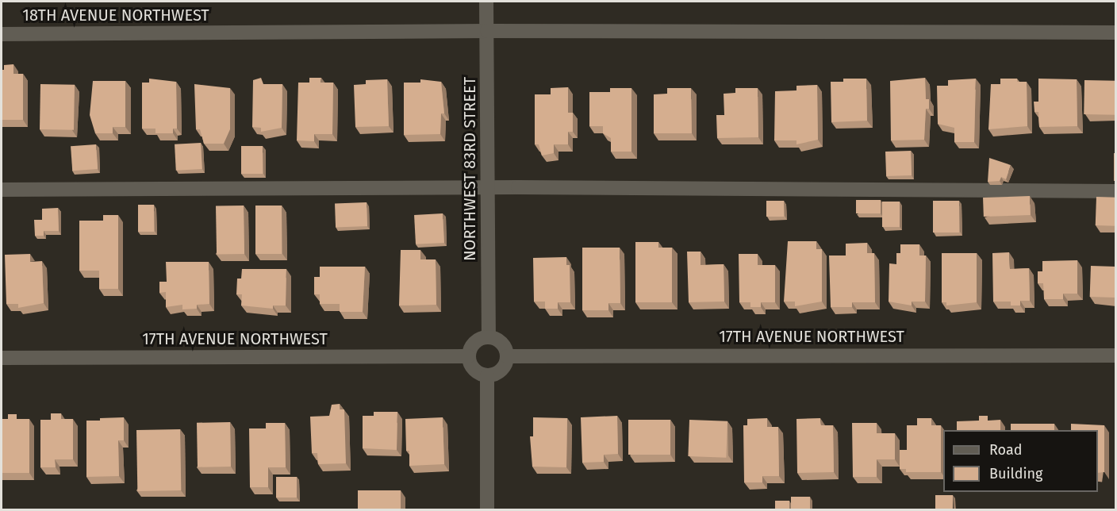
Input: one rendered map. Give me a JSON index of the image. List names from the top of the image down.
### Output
{
  "streets": {
    "street": ["18TH AVENUE NORTHWEST", "NORTHWEST 83RD STREET", "17TH AVENUE NORTHWEST"]
  },
  "crossings": [
    ["18TH AVENUE NORTHWEST", "NORTHWEST 83RD STREET"],
    ["NORTHWEST 83RD STREET", "17TH AVENUE NORTHWEST"]
  ],
  "legend": ["Road", "Building"]
}
